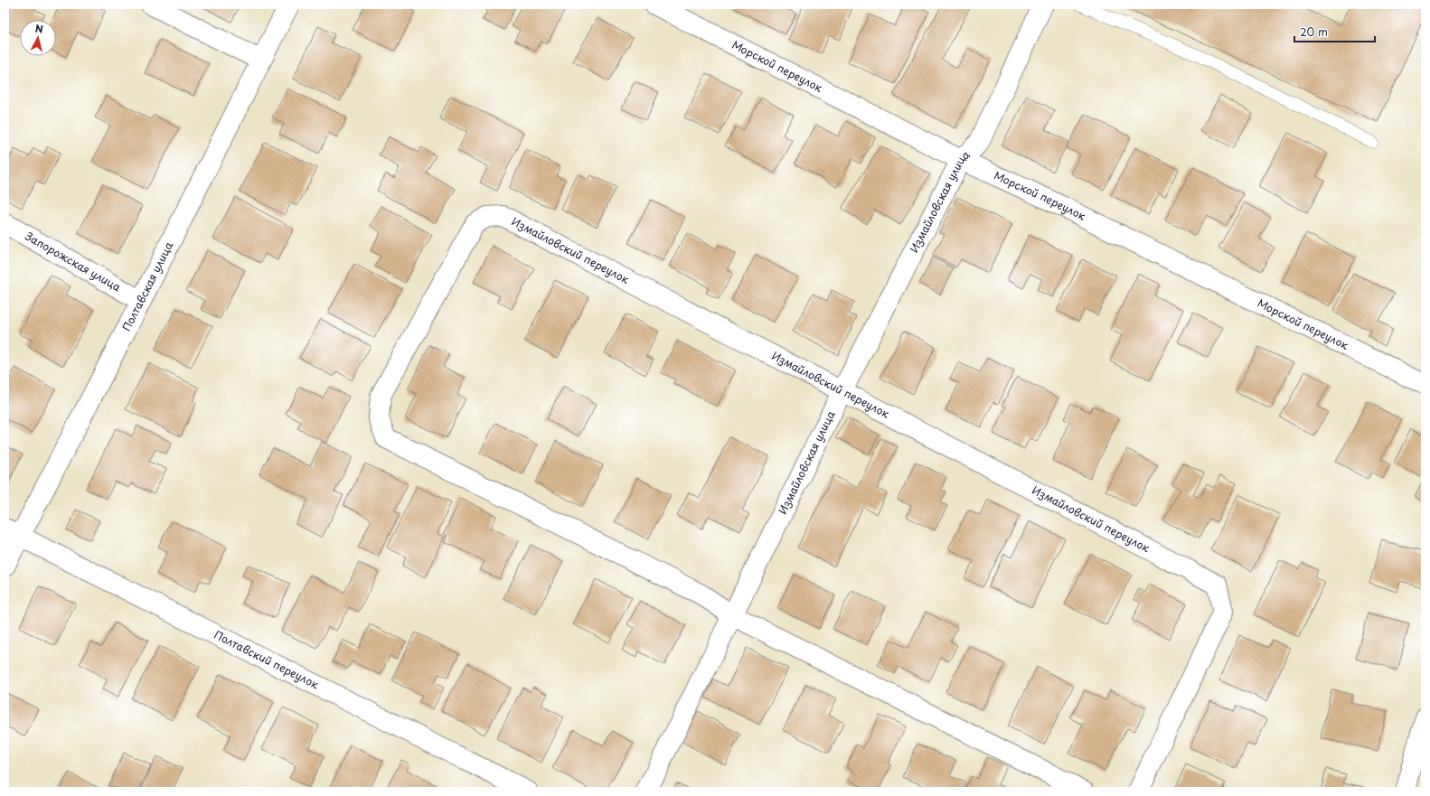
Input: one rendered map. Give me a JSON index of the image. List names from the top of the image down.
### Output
{
  "streets": {
    "street": [
      "Морской переулок",
      "Измайловская улица",
      "Измайловский переулок",
      "Запорожская улица",
      "Полтавская улица",
      "Полтавский переулок"
    ]
  },
  "crossings": [
    ["Морской переулок", "Измайловская улица"],
    ["Измайловская улица", "Измайловский переулок"],
    ["Запорожская улица", "Полтавская улица"],
    ["Полтавская улица", "Полтавский переулок"]
  ],
  "scale_bar": "20 m",
  "north": "top"
}
